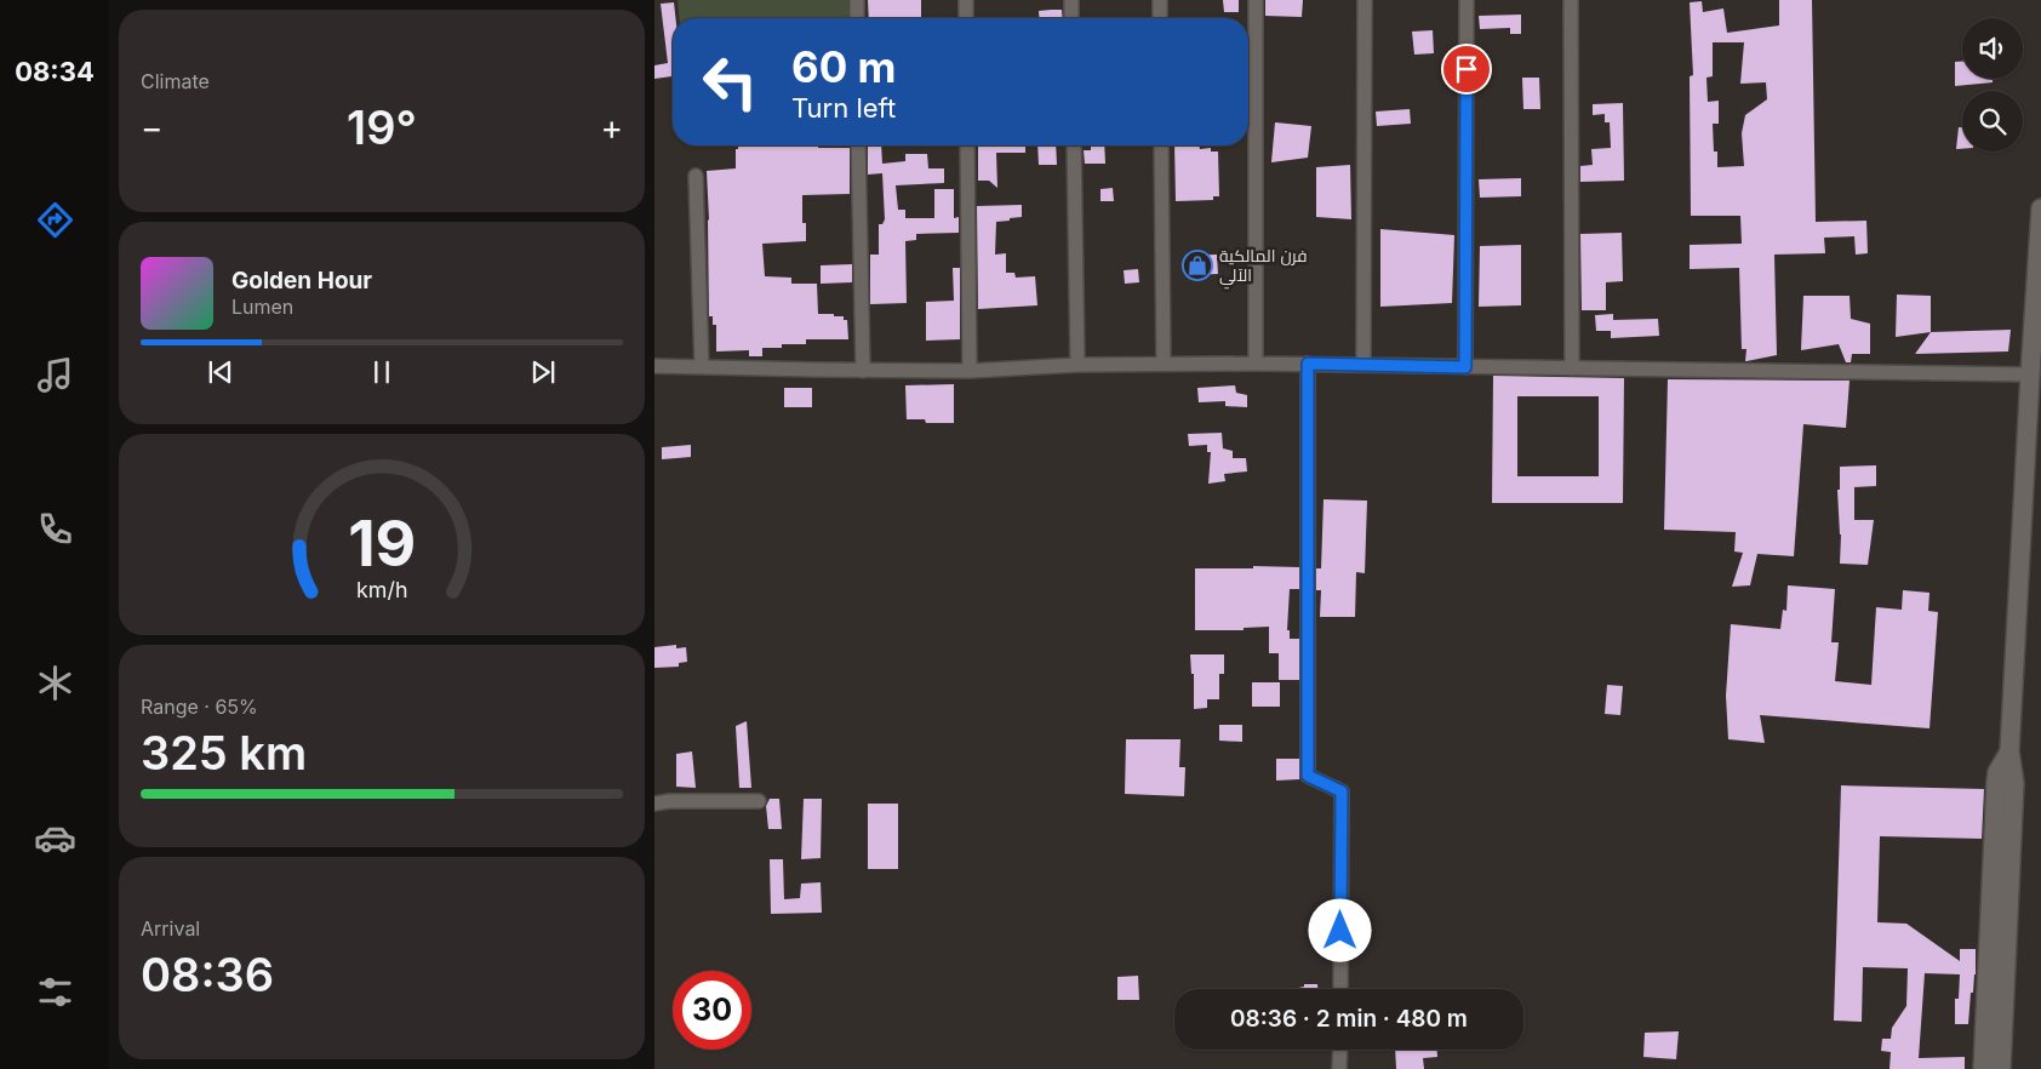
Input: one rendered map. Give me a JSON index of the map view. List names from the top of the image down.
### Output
{
  "places": {
    "shop": ["فرن المالكية الآلي"]
  },
  "page": {
    "tabs": "08:34",
    "tile": [
      "Climate",
      ["Range · 65%", "325 km"],
      ["Arrival", "08:36"]
    ],
    "turn": ["60 m", "Turn left"],
    "heat": ["−", "19°", "+"],
    "song": ["Golden Hour", "Lumen"],
    "limit": "30",
    "trip": "08:36 · 2 min · 480 m",
    "gauge": ["19", "km/h"]
  }
}
